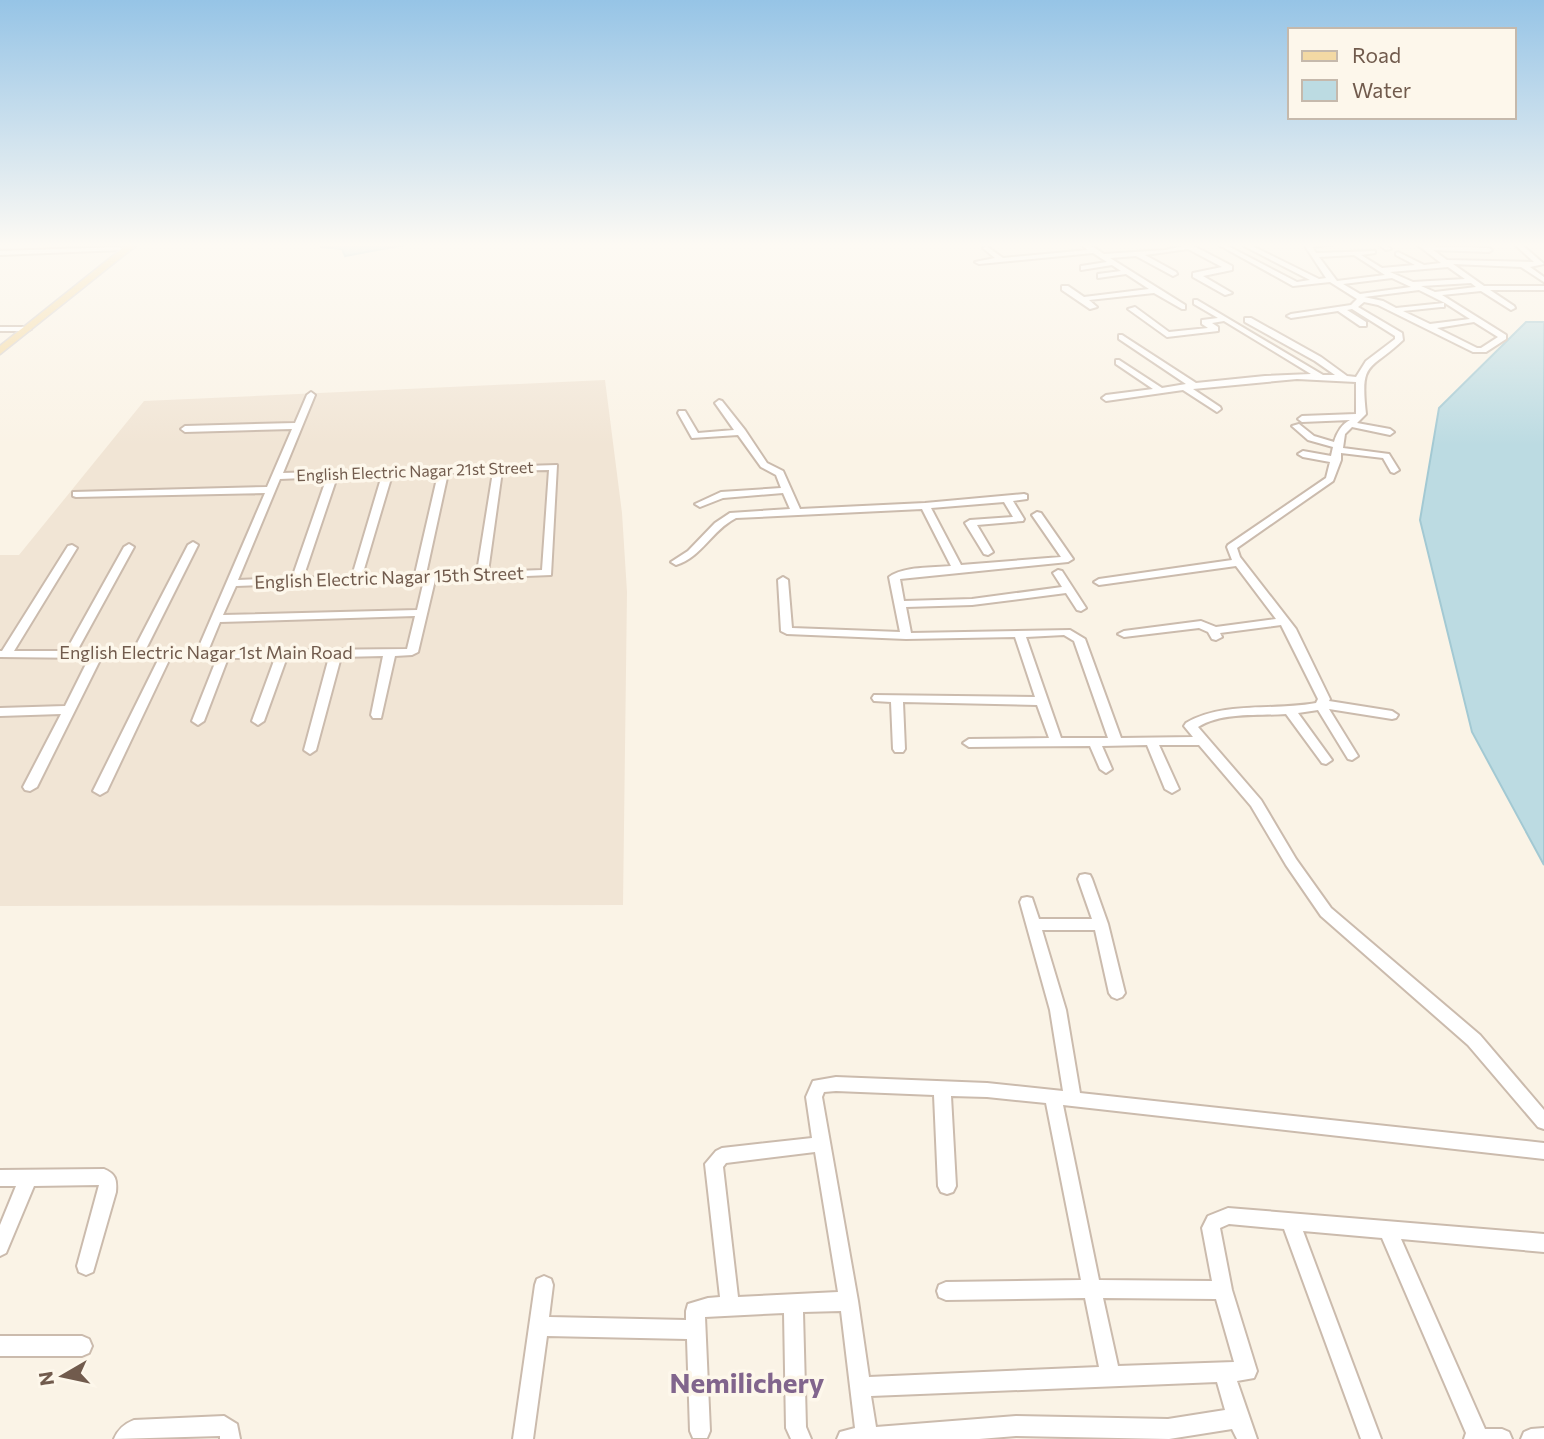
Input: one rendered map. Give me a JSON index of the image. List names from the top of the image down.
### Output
{
  "streets": {
    "street": ["English Electric Nagar 21st Street", "English Electric Nagar 15th Street", "English Electric Nagar 1st Main Road"]
  },
  "crossings": [
    ["English Electric Nagar 21st Street", "English Electric Nagar 15th Street"]
  ],
  "districts": ["Nemilichery"],
  "legend": ["Road", "Water"],
  "north": "left"
}
